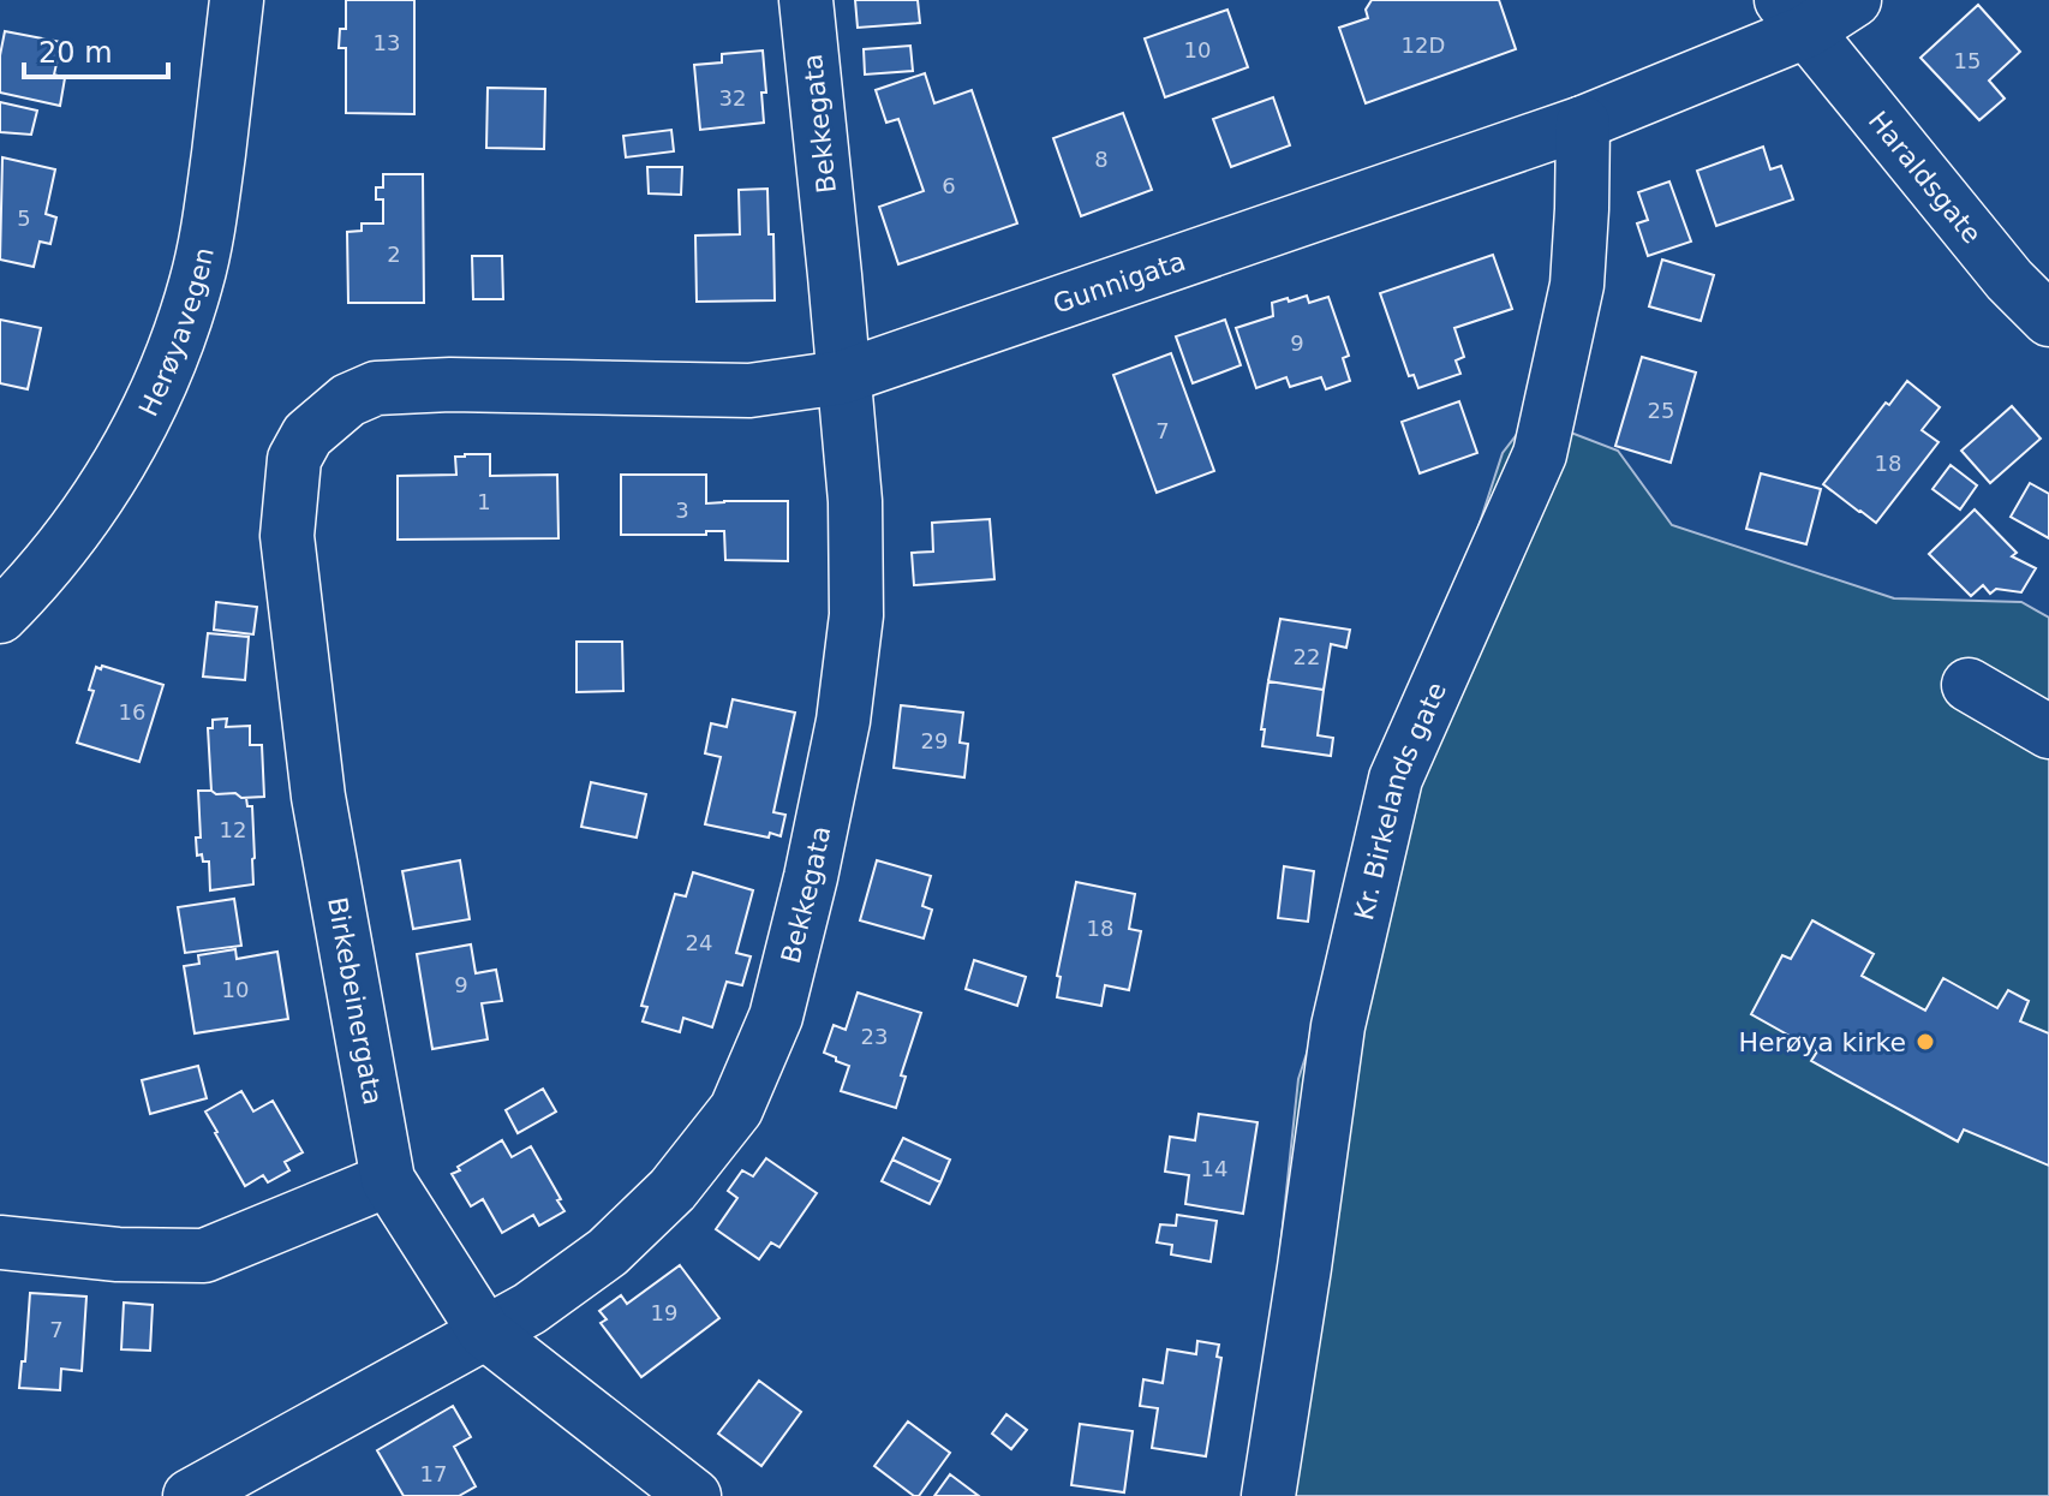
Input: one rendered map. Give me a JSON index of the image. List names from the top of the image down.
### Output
{
  "streets": {
    "main road": [
      "Bekkegata",
      "Haraldsgate",
      "Gunnigata",
      "Herøyavegen",
      "Kr. Birkelands gate",
      "Birkebeinergata"
    ]
  },
  "crossings": [
    ["Bekkegata", "Gunnigata"],
    ["Bekkegata", "Birkebeinergata"],
    ["Haraldsgate", "Gunnigata"],
    ["Gunnigata", "Kr. Birkelands gate"],
    ["Gunnigata", "Birkebeinergata"]
  ],
  "places": ["Herøya kirke"],
  "house_numbers": [
    "13",
    "12D",
    "10",
    "15",
    "32",
    "8",
    "6",
    "5",
    "2",
    "9",
    "25",
    "7",
    "18",
    "1",
    "3",
    "22",
    "16",
    "29",
    "12",
    "18",
    "24",
    "9",
    "10",
    "23",
    "14",
    "19",
    "7",
    "17"
  ],
  "scale_bar": "20 m"
}
